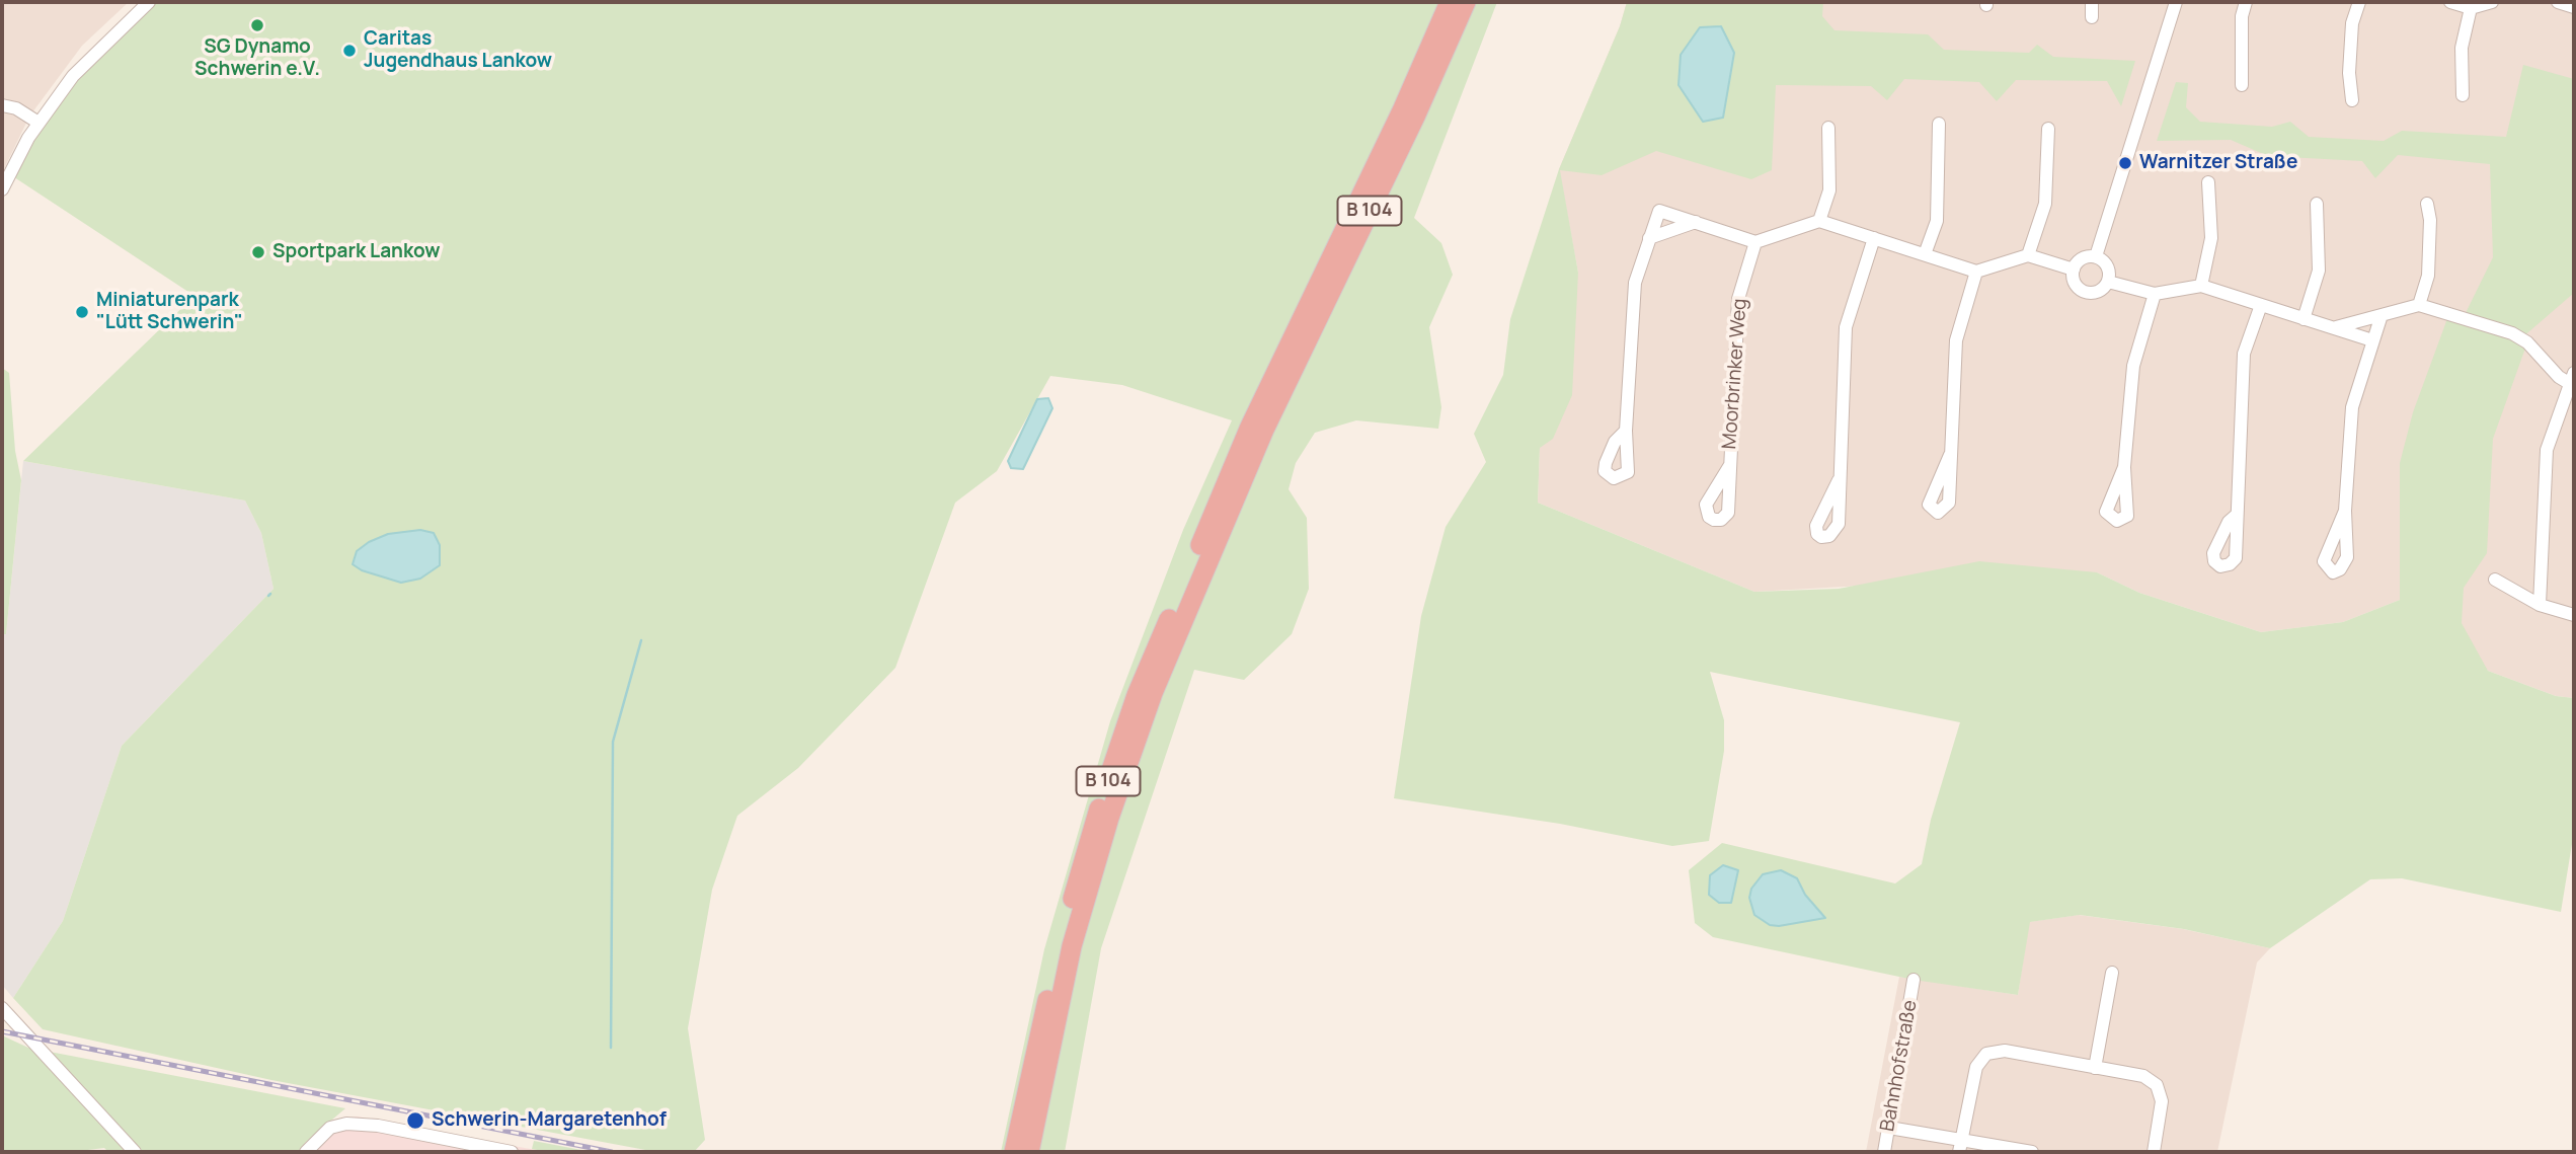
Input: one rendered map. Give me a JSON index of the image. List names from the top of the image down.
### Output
{
  "streets": {
    "highway": ["B 104"],
    "street": ["Moorbrinker Weg", "Bahnhofstraße"]
  },
  "places": [
    "SG Dynamo Schwerin e.V.",
    "Caritas Jugendhaus Lankow",
    "Warnitzer Straße",
    "Sportpark Lankow",
    "Miniaturenpark \"Lütt Schwerin\"",
    "Schwerin-Margaretenhof"
  ]
}
